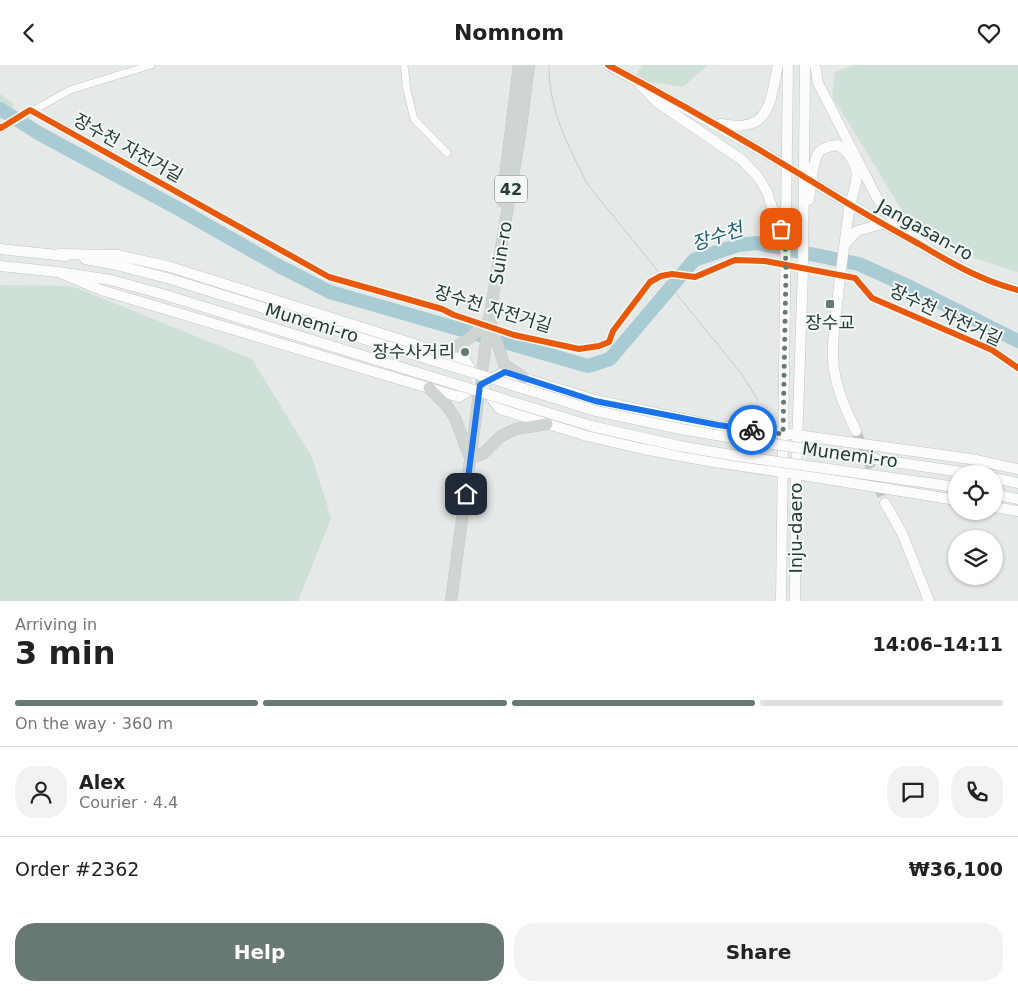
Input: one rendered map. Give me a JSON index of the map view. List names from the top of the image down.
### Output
{
  "streets": {
    "main road": [
      "42",
      "Jangasan-ro",
      "Suin-ro",
      "Munemi-ro",
      "Inju-daero"
    ],
    "cycle path": ["장수천 자전거길"]
  },
  "crossings": [
    ["42", "Suin-ro"]
  ],
  "water": ["장수천"],
  "places": {
    "transit": ["장수교"],
    "other": ["장수사거리"]
  },
  "page": {
    "header": "Nomnom",
    "heading": ["3 min", "Arriving in", "14:06–14:11"],
    "panel": [
      "Alex",
      "Courier · 4.4",
      "Order #2362",
      "₩36,100"
    ],
    "bar": "On the way · 360 m",
    "buttons": ["Help", "Share"]
  }
}
